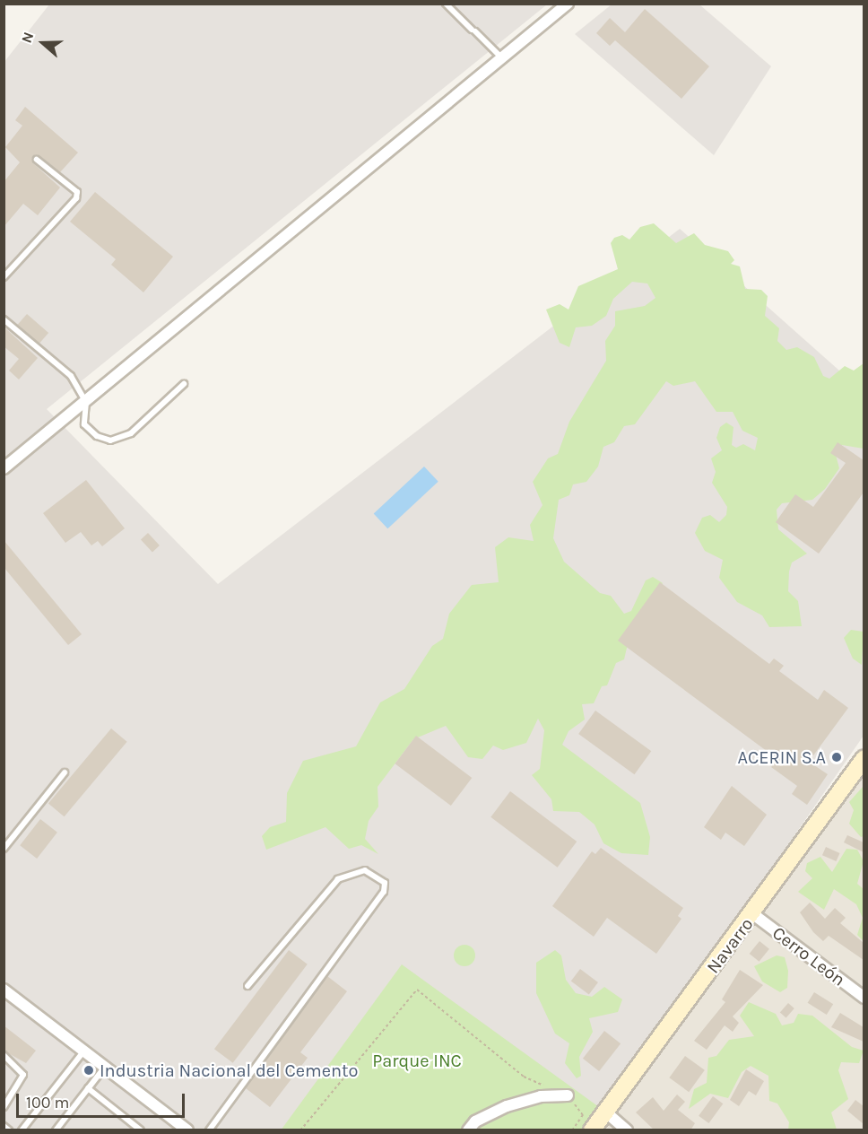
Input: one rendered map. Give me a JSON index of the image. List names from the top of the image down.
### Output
{
  "streets": {
    "street": ["Navarro", "Cerro León"]
  },
  "crossings": [
    ["Navarro", "Cerro León"]
  ],
  "parks": ["Parque INC"],
  "places": ["ACERIN S.A", "Industria Nacional del Cemento"],
  "scale_bar": "100 m",
  "north": "left"
}
